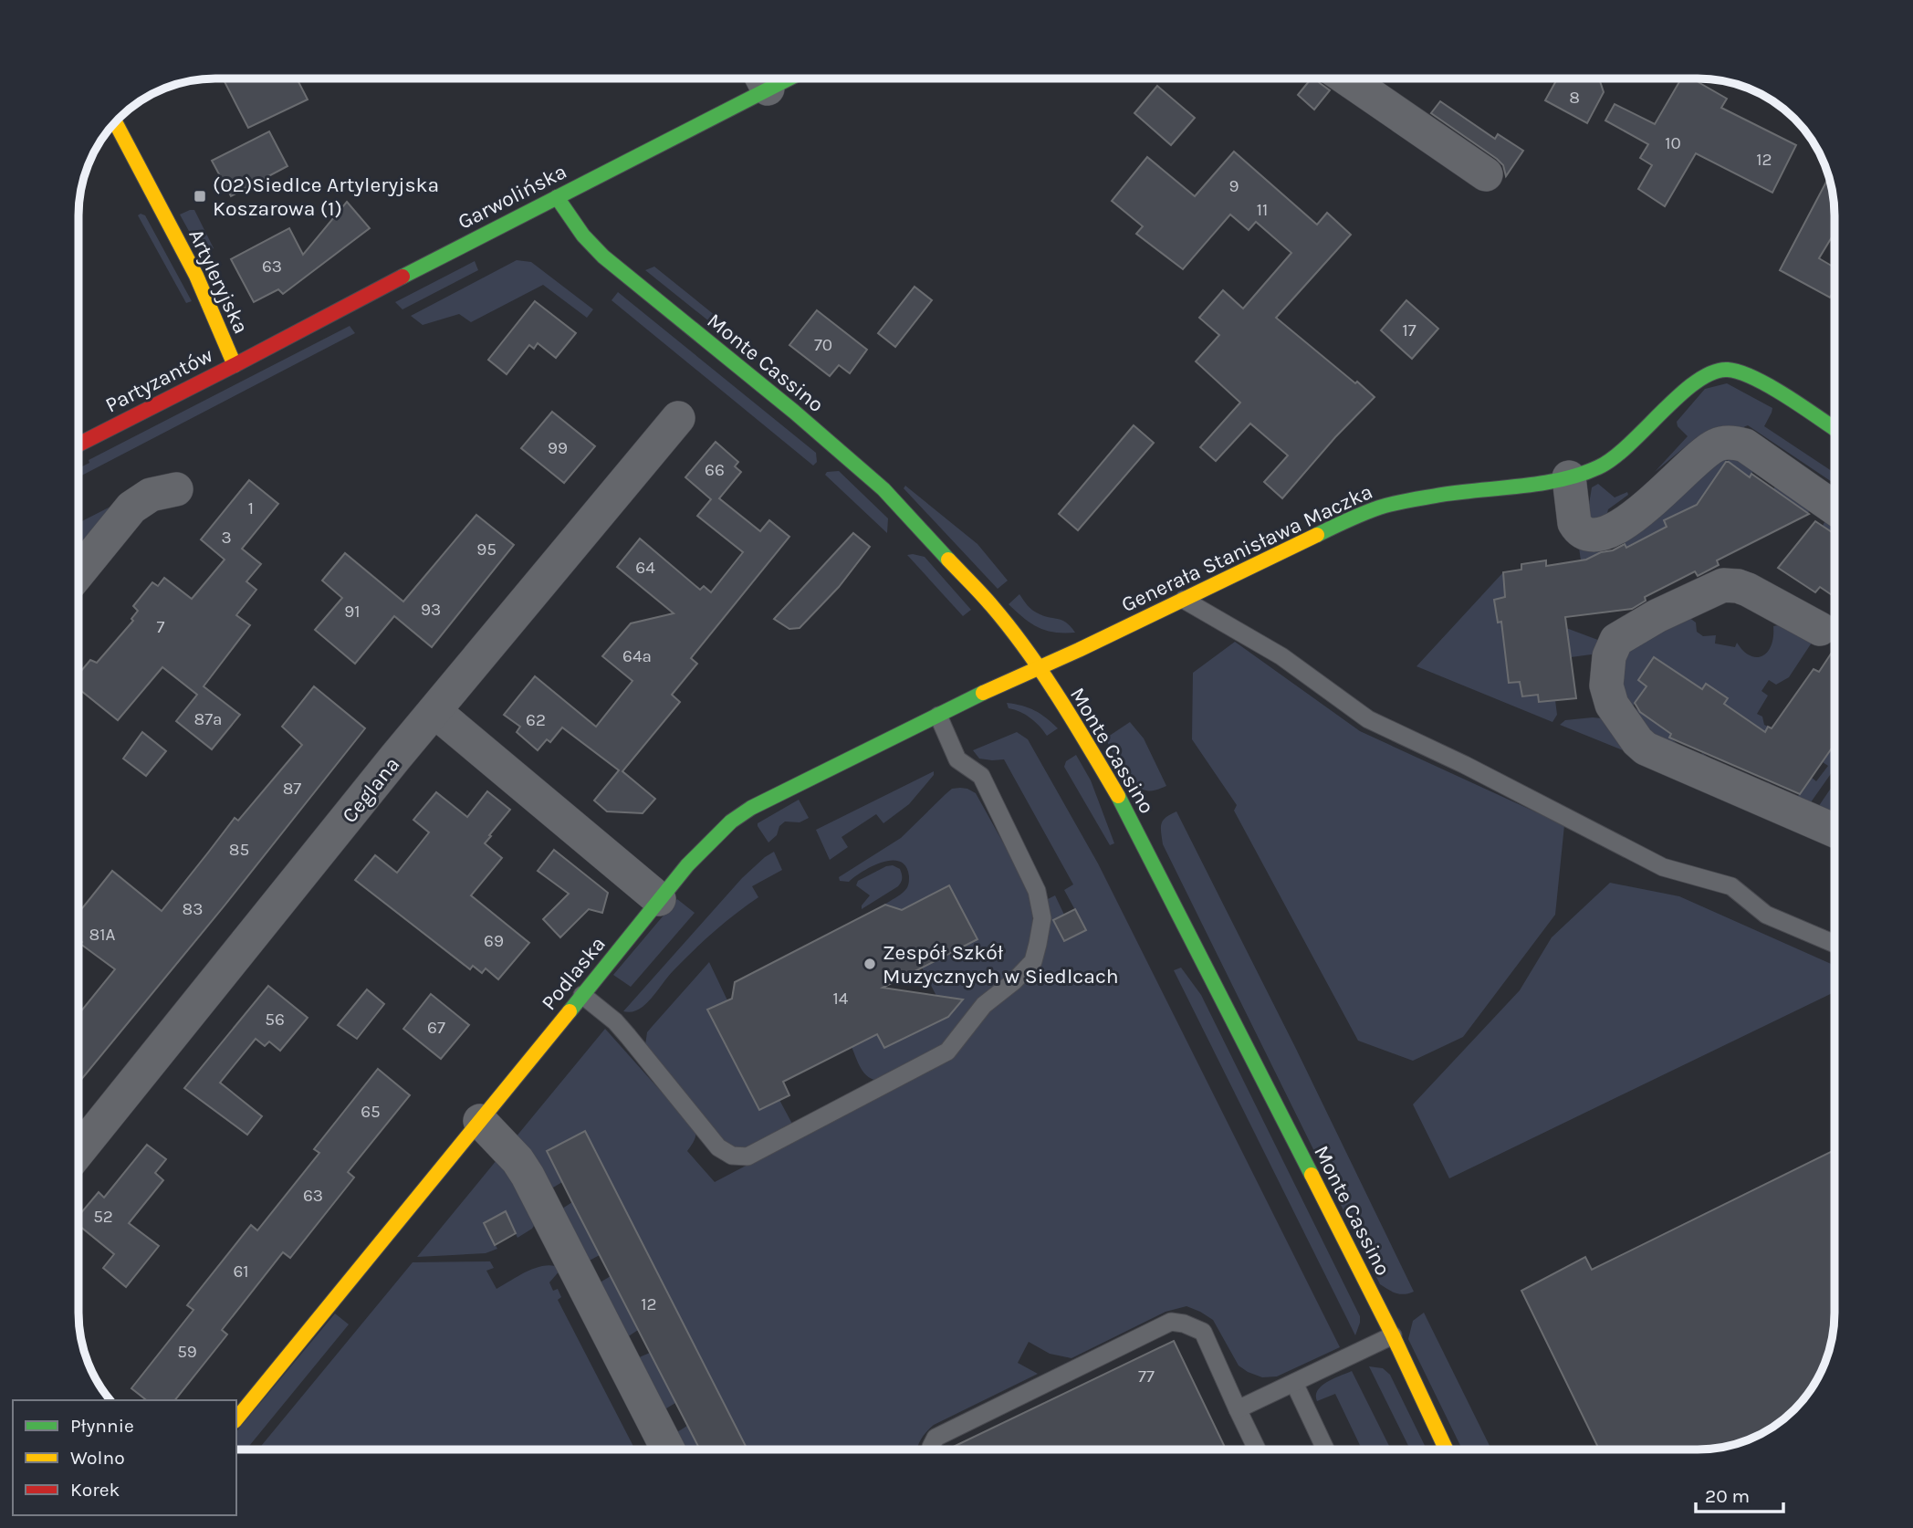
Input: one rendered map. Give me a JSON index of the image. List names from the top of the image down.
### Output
{
  "streets": {
    "main road": [
      "Garwolińska",
      "Artyleryjska",
      "Monte Cassino",
      "Partyzantów",
      "Generała Stanisława Maczka",
      "Podlaska"
    ],
    "street": ["Ceglana"]
  },
  "crossings": [
    ["Garwolińska", "Artyleryjska"],
    ["Garwolińska", "Monte Cassino"],
    ["Garwolińska", "Partyzantów"],
    ["Artyleryjska", "Partyzantów"],
    ["Monte Cassino", "Generała Stanisława Maczka"],
    ["Monte Cassino", "Podlaska"],
    ["Generała Stanisława Maczka", "Podlaska"]
  ],
  "places": {
    "transit": ["(02)Siedlce Artyleryjska Koszarowa (1)"],
    "other": ["Zespół Szkół Muzycznych w Siedlcach"]
  },
  "house_numbers": [
    "8",
    "10",
    "12",
    "9",
    "11",
    "63",
    "17",
    "70",
    "99",
    "66",
    "1",
    "3",
    "95",
    "64",
    "93",
    "91",
    "7",
    "64a",
    "87a",
    "62",
    "87",
    "85",
    "83",
    "81A",
    "69",
    "14",
    "56",
    "67",
    "65",
    "63",
    "52",
    "61",
    "12",
    "59",
    "77"
  ],
  "legend": ["Płynnie", "Wolno", "Korek"],
  "scale_bar": "20 m"
}
